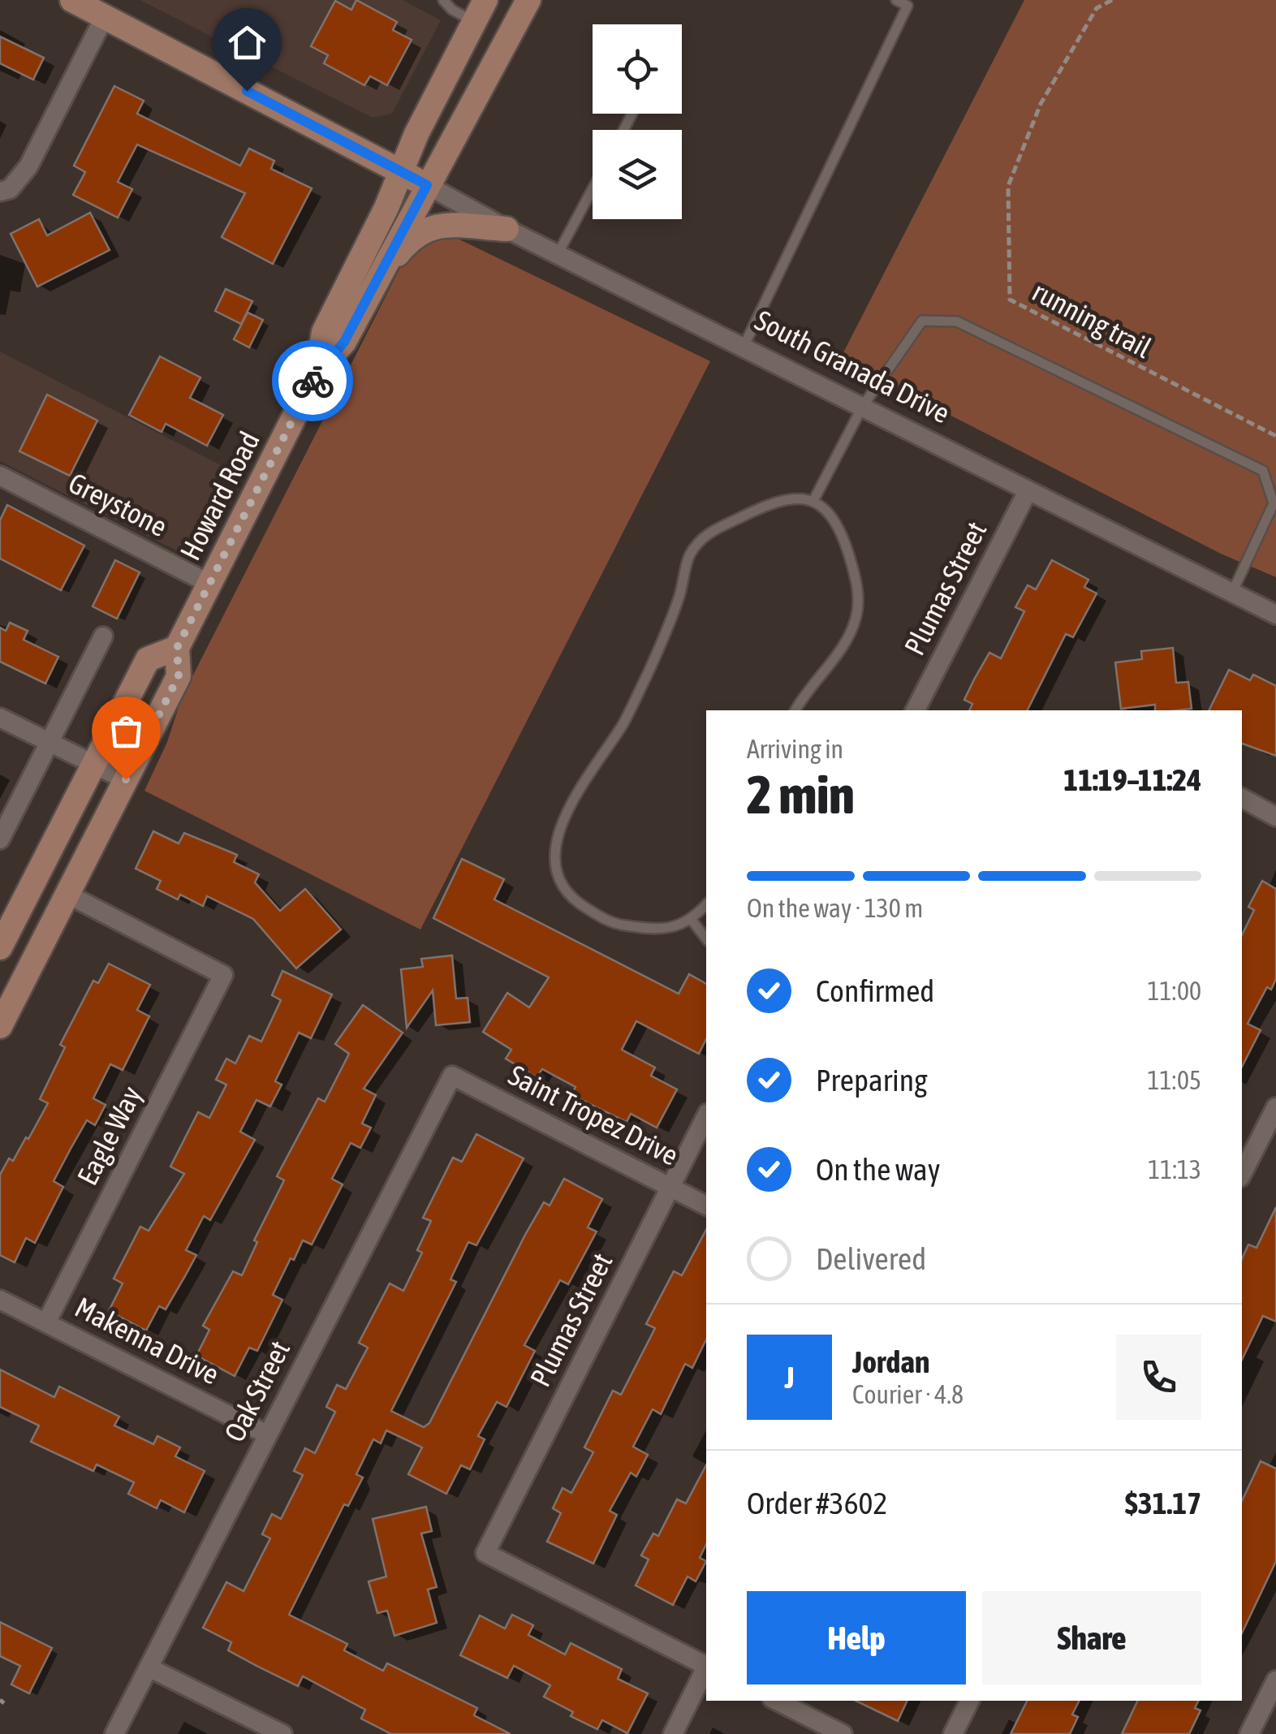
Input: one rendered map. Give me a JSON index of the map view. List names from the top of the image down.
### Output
{
  "streets": {
    "main road": ["South Granada Drive", "Howard Road"],
    "street": [
      "Greystone",
      "Plumas Street",
      "Saint Tropez Drive",
      "Eagle Way",
      "Makenna Drive",
      "Oak Street"
    ],
    "path": ["running trail"]
  },
  "crossings": [
    ["South Granada Drive", "Howard Road"],
    ["South Granada Drive", "Plumas Street"],
    ["Howard Road", "Greystone"],
    ["Howard Road", "Eagle Way"],
    ["Plumas Street", "Saint Tropez Drive"],
    ["Saint Tropez Drive", "Oak Street"],
    ["Eagle Way", "Makenna Drive"],
    ["Makenna Drive", "Oak Street"]
  ],
  "page": {
    "heading": ["2 min", "Arriving in", "11:19–11:24"],
    "panel": [
      "Jordan",
      "Courier · 4.8",
      "Order #3602",
      "$31.17"
    ],
    "bar": "On the way · 130 m",
    "list": [
      ["Confirmed", "11:00"],
      ["Preparing", "11:05"],
      ["On the way", "11:13"],
      "Delivered"
    ],
    "round": "J",
    "buttons": ["Help", "Share"]
  }
}
